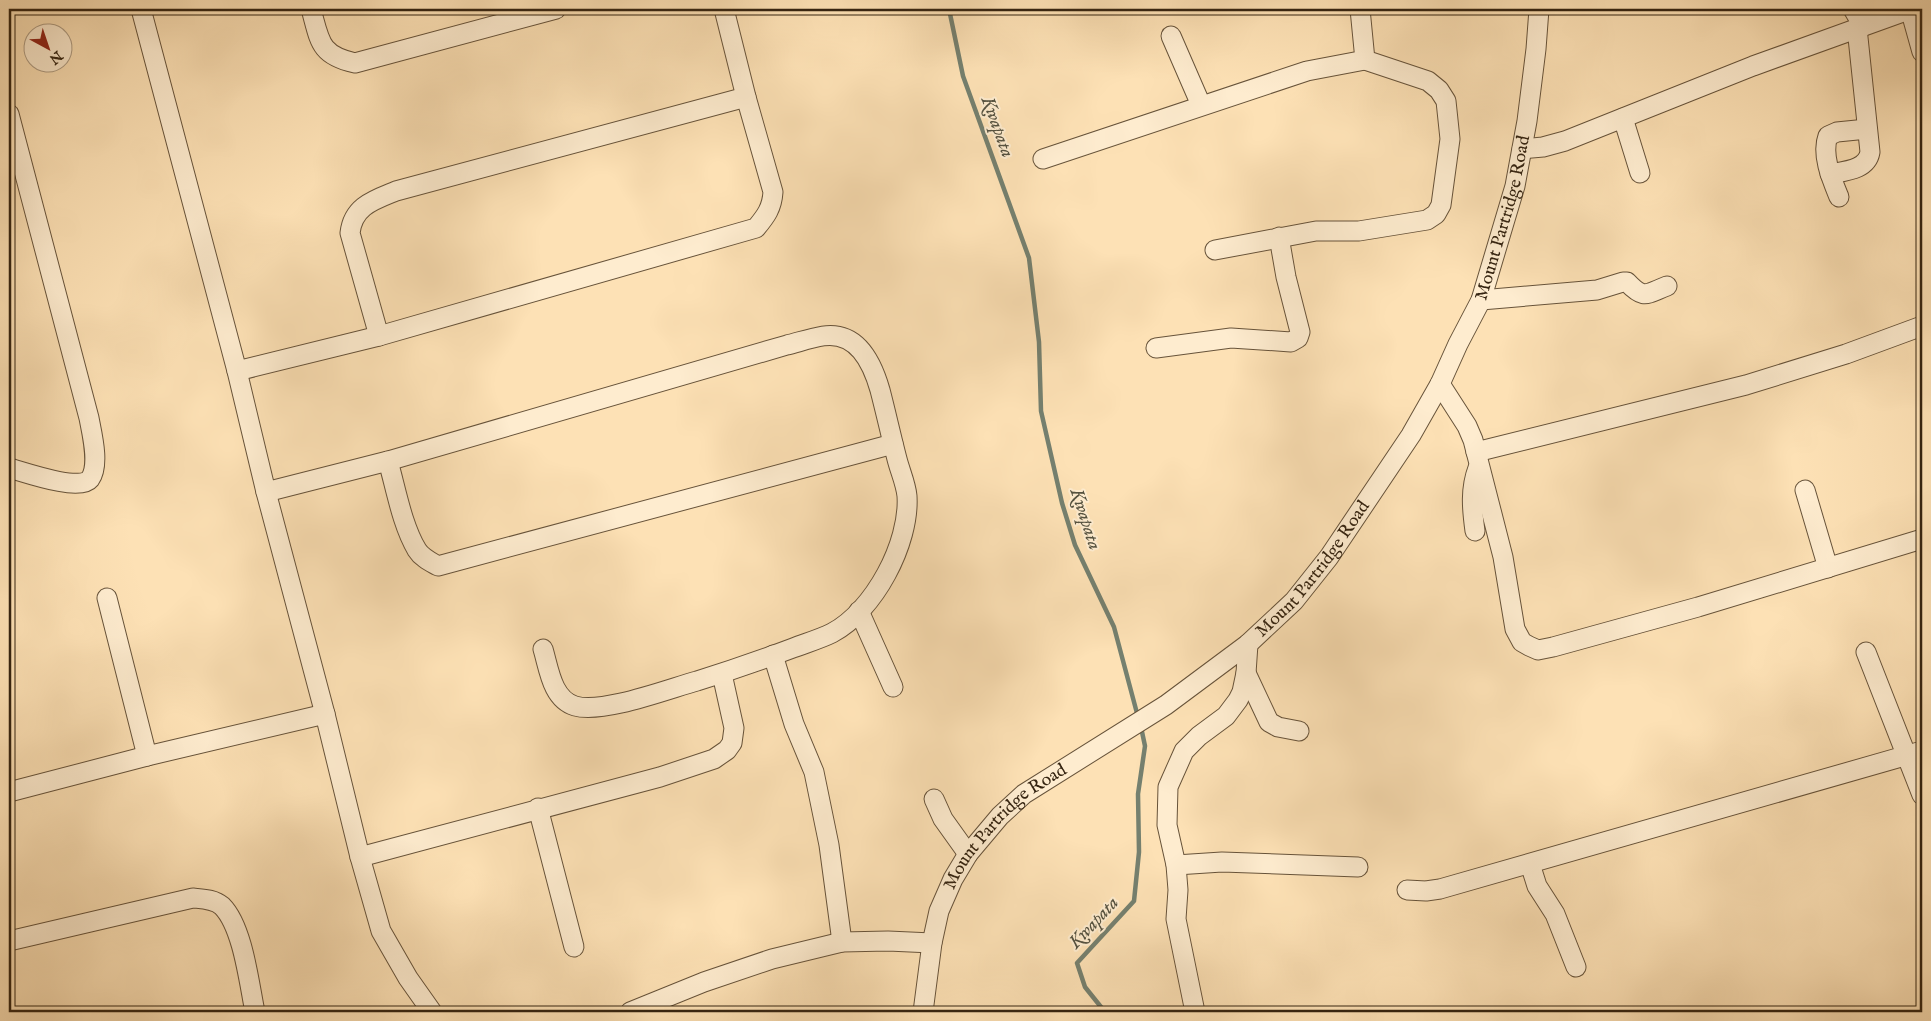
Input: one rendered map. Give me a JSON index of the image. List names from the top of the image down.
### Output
{
  "streets": {
    "street": ["Mount Partridge Road"]
  },
  "water": ["Kwapata"],
  "north": "bottom right"
}
